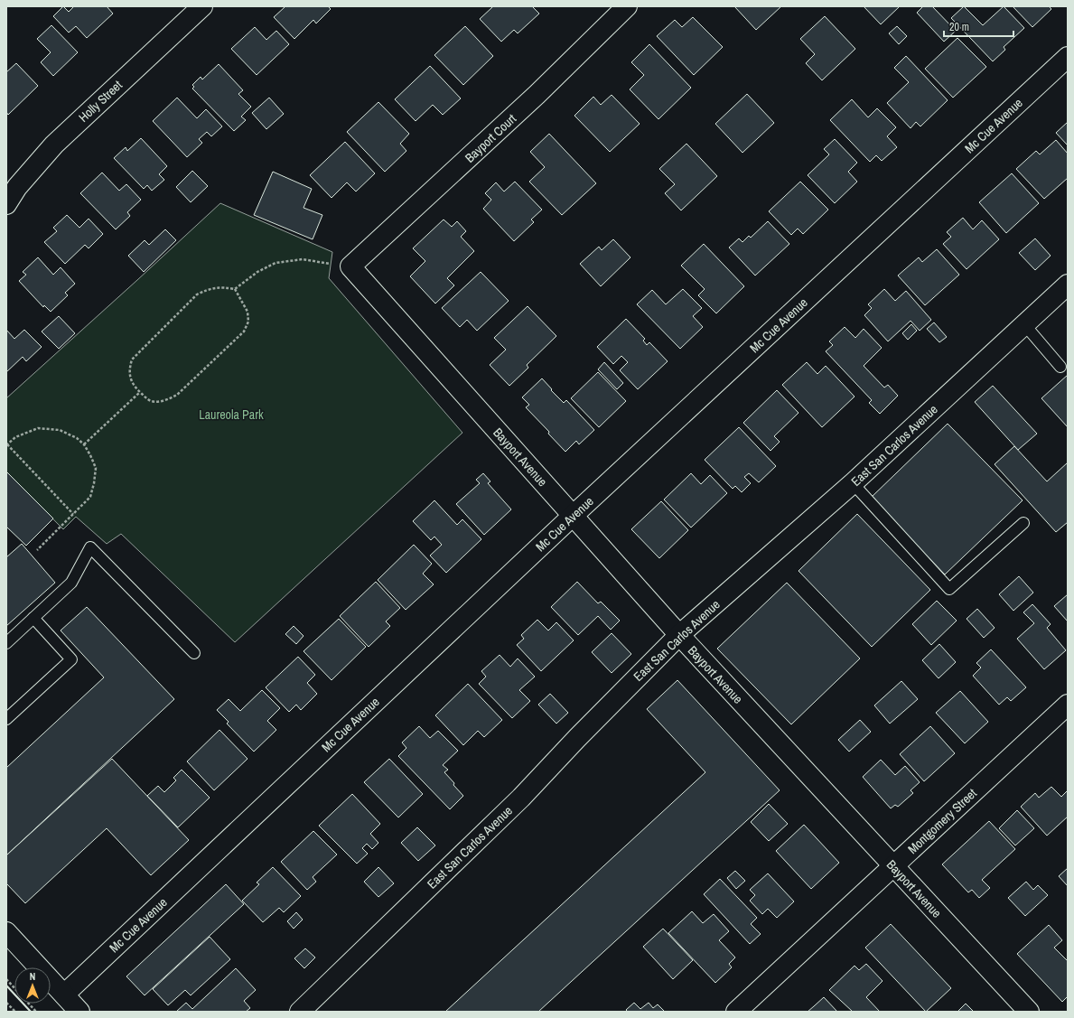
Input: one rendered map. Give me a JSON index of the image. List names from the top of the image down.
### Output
{
  "streets": {
    "street": [
      "Holly Street",
      "Mc Cue Avenue",
      "Bayport Court",
      "East San Carlos Avenue",
      "Bayport Avenue",
      "Montgomery Street"
    ]
  },
  "crossings": [
    ["Mc Cue Avenue", "Bayport Avenue"],
    ["Bayport Court", "Bayport Avenue"],
    ["East San Carlos Avenue", "Bayport Avenue"],
    ["Bayport Avenue", "Montgomery Street"]
  ],
  "parks": ["Laureola Park"],
  "scale_bar": "20 m",
  "north": "top"
}
